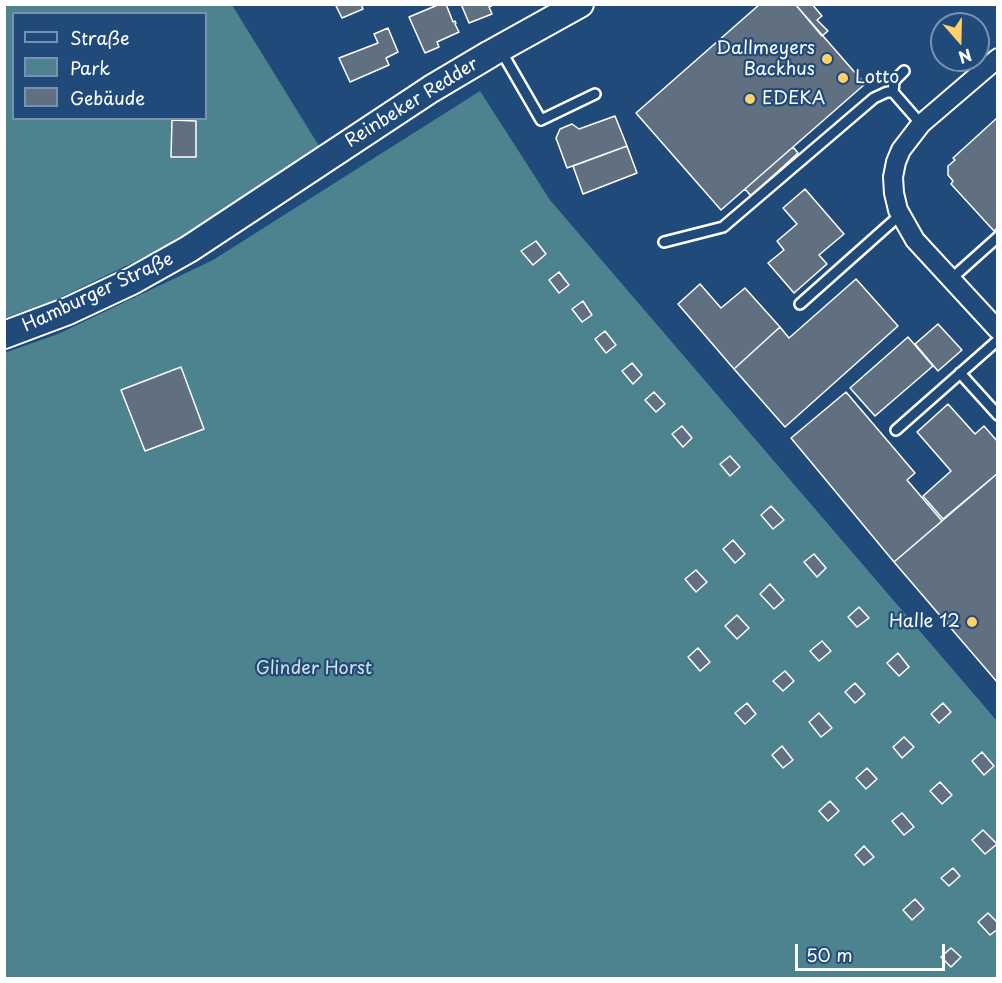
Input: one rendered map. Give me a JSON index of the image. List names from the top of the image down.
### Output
{
  "streets": {
    "main road": ["Reinbeker Redder", "Hamburger Straße"]
  },
  "crossings": [
    ["Reinbeker Redder", "Hamburger Straße"]
  ],
  "parks": ["Glinder Horst"],
  "places": [
    "Dallmeyers Backhus",
    "Lotto",
    "EDEKA",
    "Halle 12"
  ],
  "legend": ["Straße", "Park", "Gebäude"],
  "scale_bar": "50 m",
  "north": "bottom"
}
